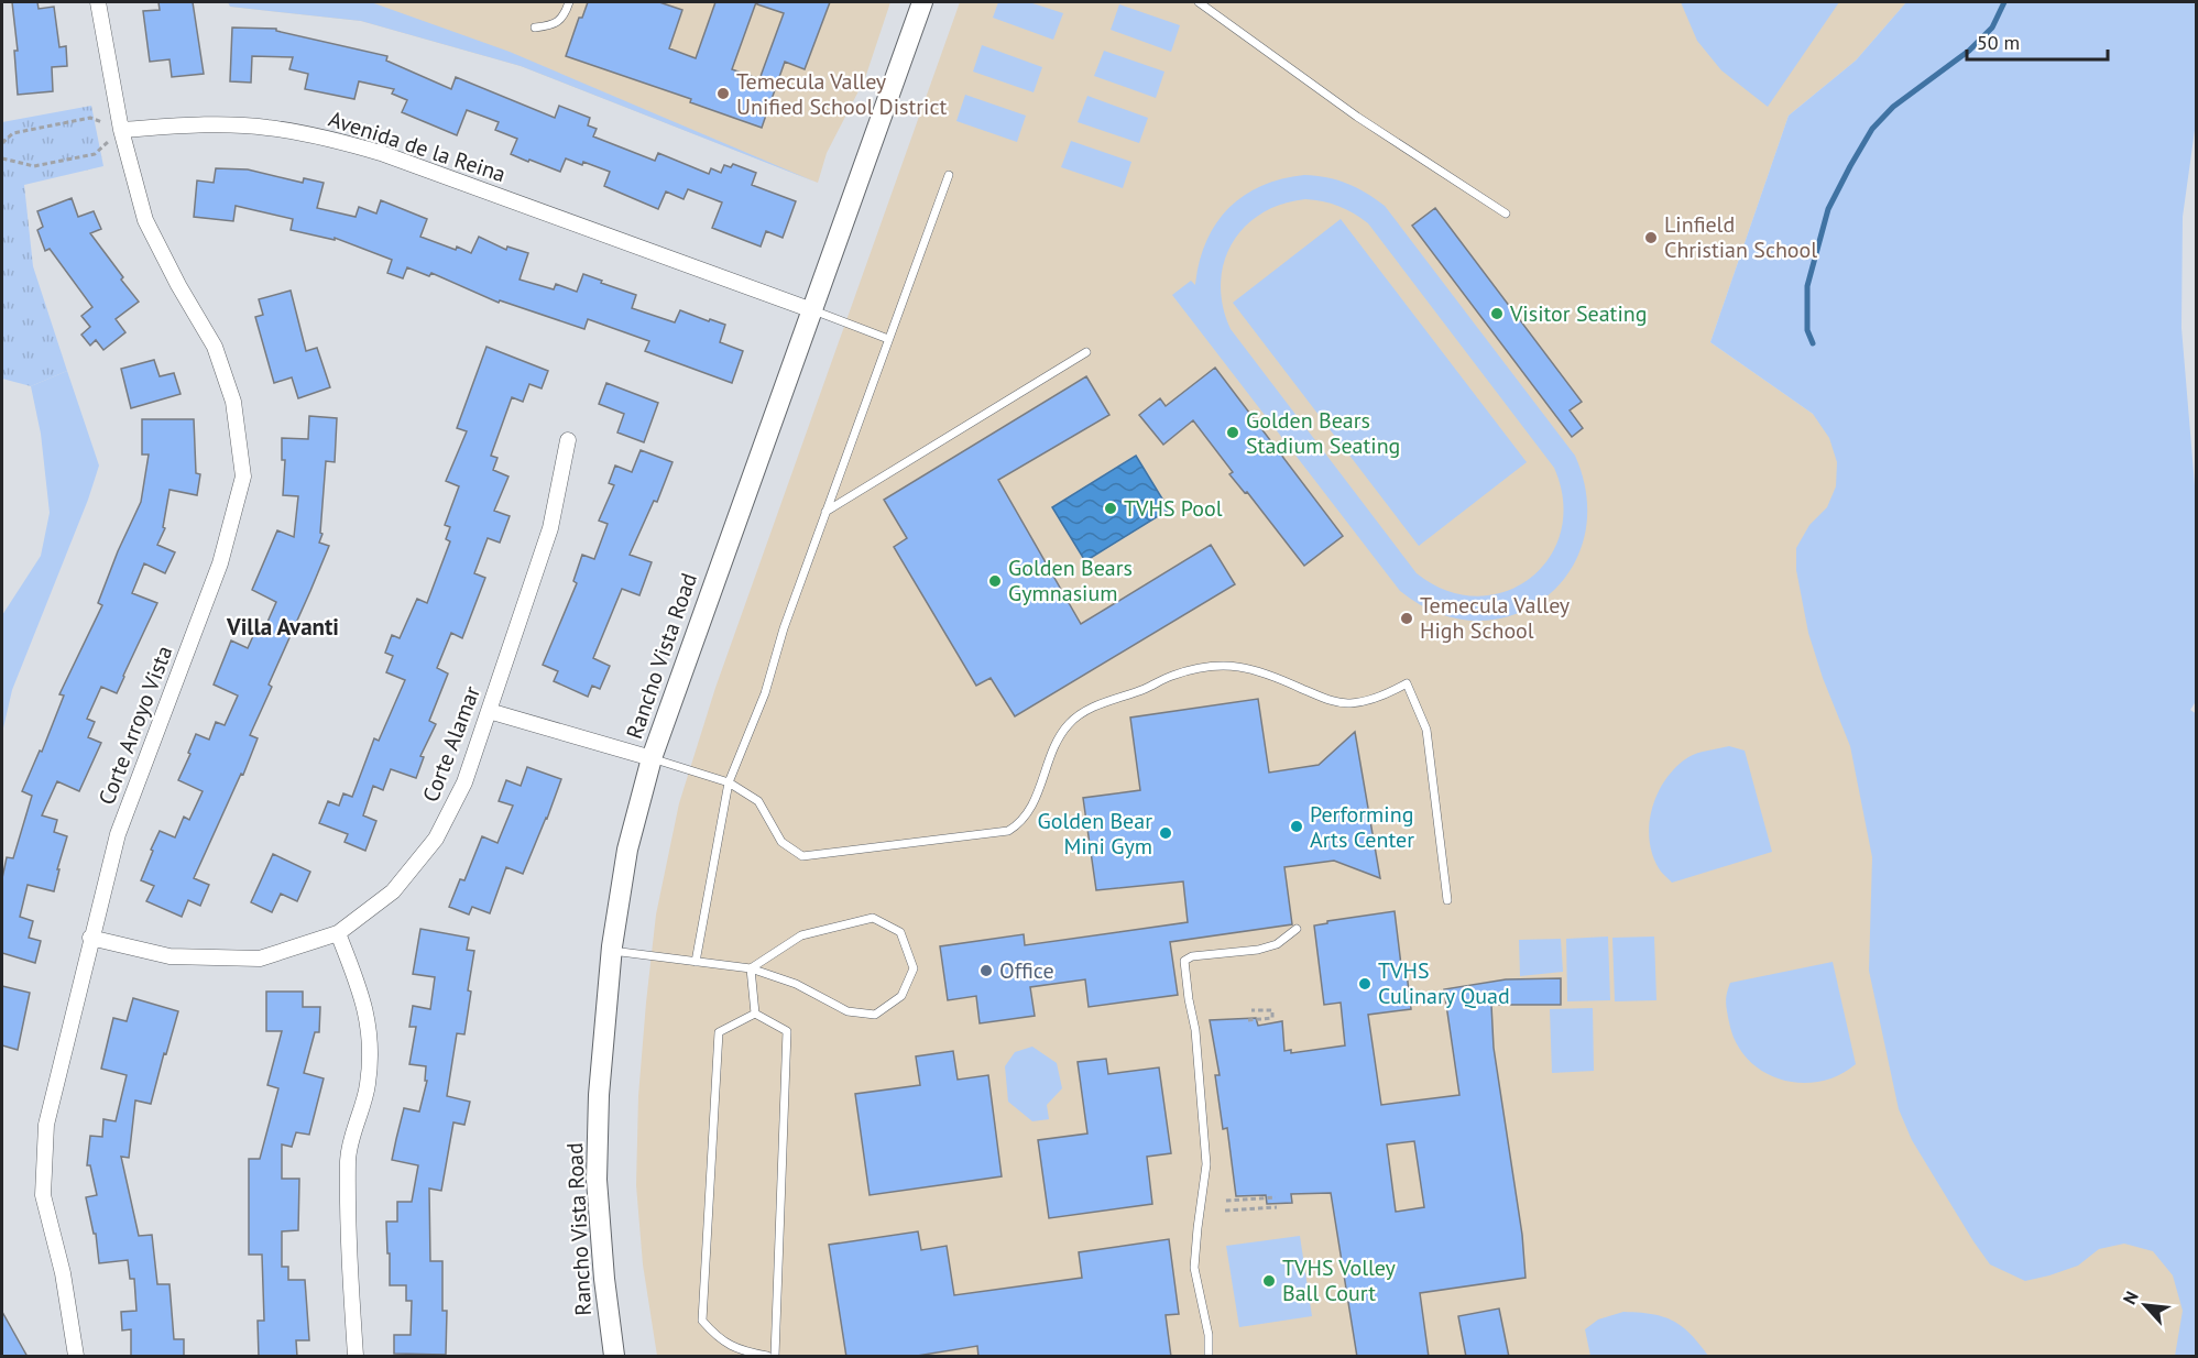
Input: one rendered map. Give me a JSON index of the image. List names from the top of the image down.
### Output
{
  "streets": {
    "main road": ["Rancho Vista Road"],
    "street": ["Avenida de la Reina", "Corte Arroyo Vista", "Corte Alamar"]
  },
  "crossings": [
    ["Avenida de la Reina", "Rancho Vista Road"],
    ["Avenida de la Reina", "Corte Arroyo Vista"],
    ["Corte Arroyo Vista", "Corte Alamar"]
  ],
  "districts": ["Villa Avanti"],
  "places": [
    "Temecula Valley Unified School District",
    "Linfield Christian School",
    "Visitor Seating",
    "Golden Bears Stadium Seating",
    "TVHS Pool",
    "Golden Bears Gymnasium",
    "Temecula Valley High School",
    "Performing Arts Center",
    "Golden Bear Mini Gym",
    "Office",
    "TVHS Culinary Quad",
    "TVHS Volley Ball Court"
  ],
  "scale_bar": "50 m",
  "north": "top left"
}
